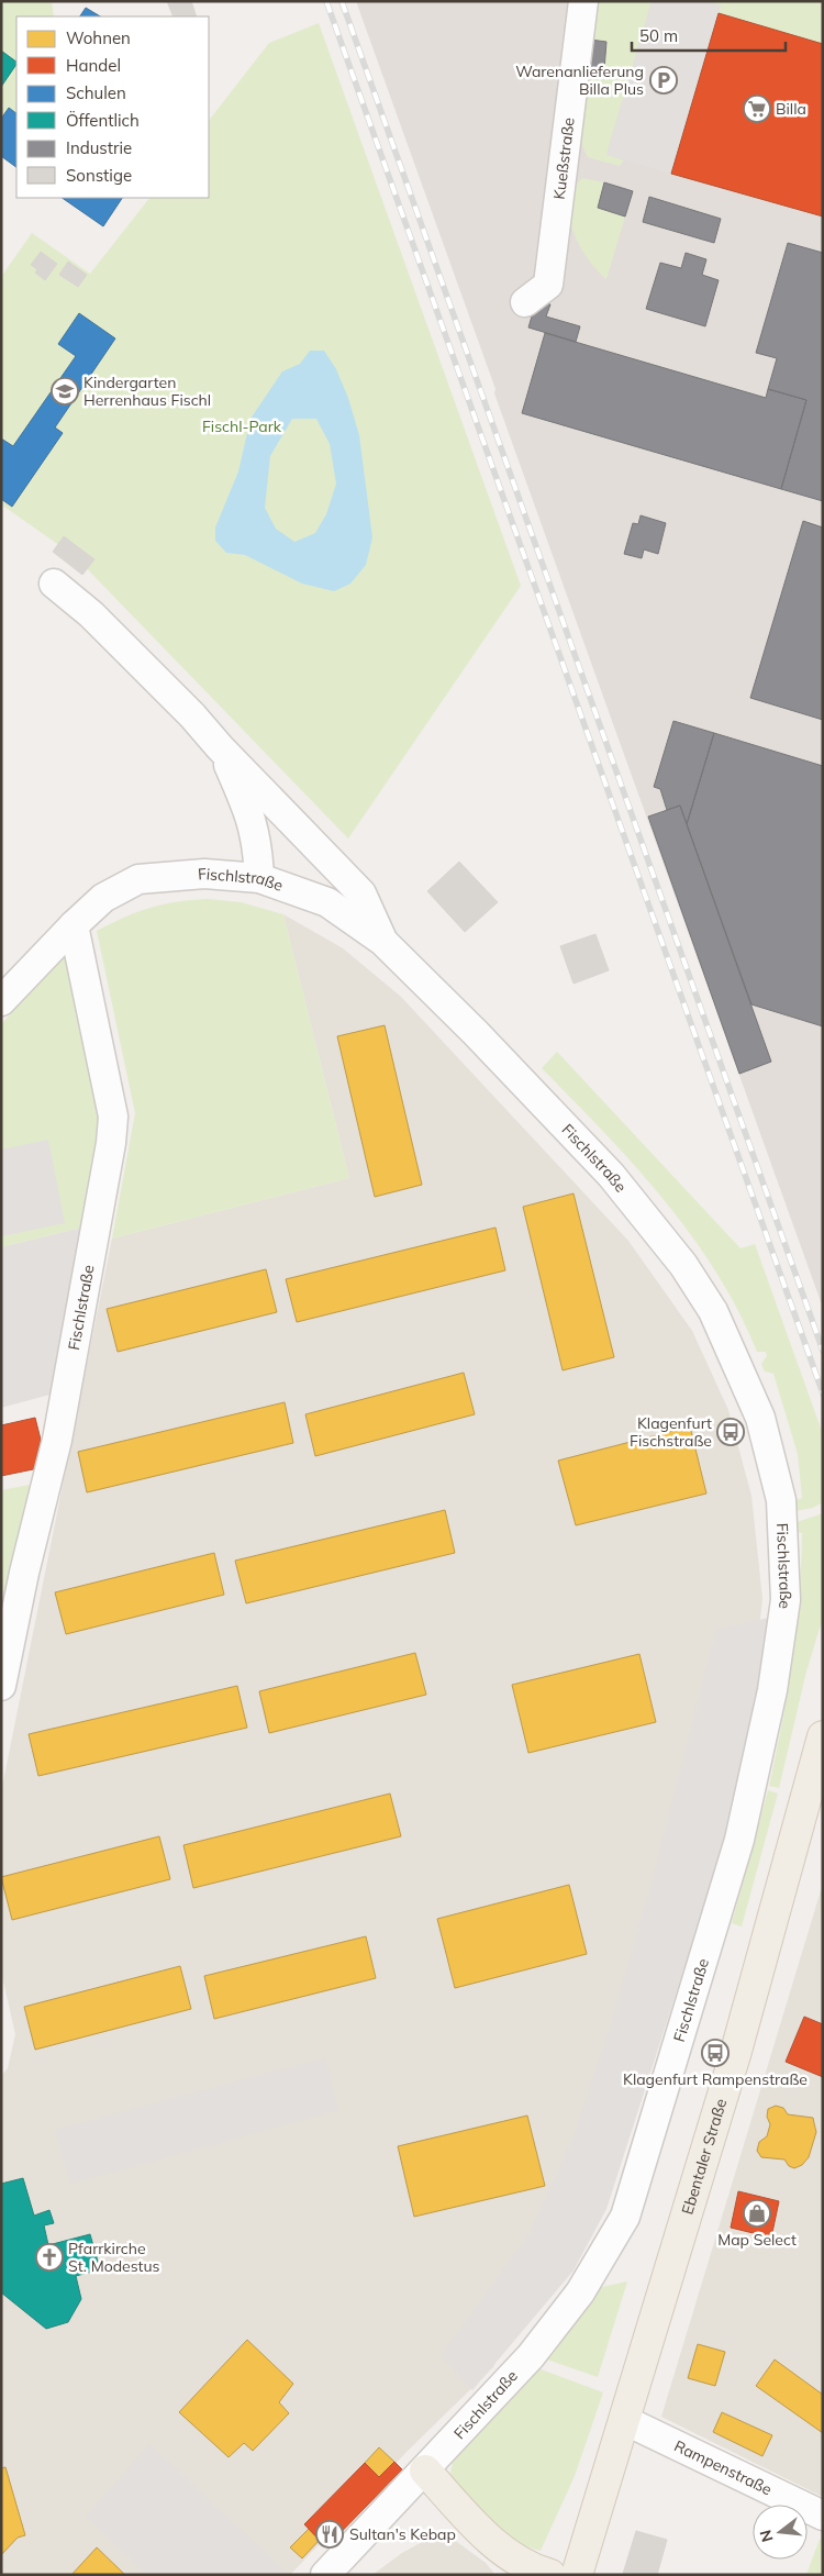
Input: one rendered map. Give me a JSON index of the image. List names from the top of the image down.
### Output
{
  "streets": {
    "main road": ["Ebentaler Straße"],
    "street": ["Kueßstraße", "Fischlstraße", "Rampenstraße"]
  },
  "crossings": [
    ["Ebentaler Straße", "Rampenstraße"]
  ],
  "parks": ["Fischl-Park"],
  "places": {
    "parking": ["Warenanlieferung Billa Plus"],
    "supermarket": ["Billa"],
    "school or university": ["Kindergarten Herrenhaus Fischl"],
    "bus stop": ["Klagenfurt Fischstraße", "Klagenfurt Rampenstraße"],
    "shop": ["Map Select"],
    "church": ["Pfarrkirche St. Modestus"],
    "restaurant": ["Sultan's Kebap"]
  },
  "legend": [
    "Wohnen",
    "Handel",
    "Schulen",
    "Öffentlich",
    "Industrie",
    "Sonstige"
  ],
  "scale_bar": "50 m",
  "north": "left"
}
